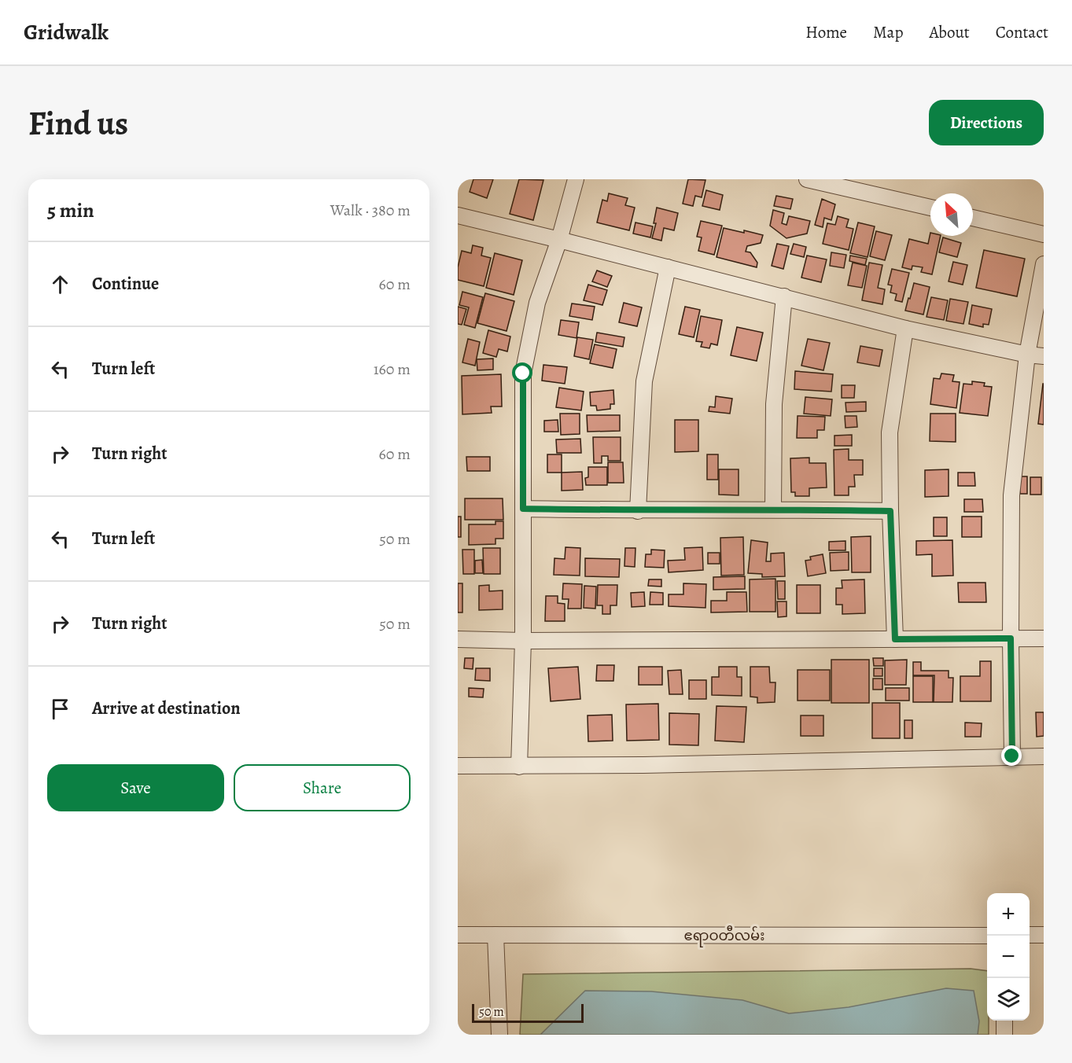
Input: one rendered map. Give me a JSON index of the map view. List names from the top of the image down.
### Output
{
  "streets": {
    "street": ["ဧရာဝတီလမ်း"]
  },
  "scale_bar": "50 m",
  "north": "top left",
  "page": {
    "header": "Gridwalk",
    "nav": [
      "Home",
      "Map",
      "About",
      "Contact"
    ],
    "buttons": [
      "Directions",
      ["Save", "Share"]
    ],
    "title": "Find us",
    "heading": ["5 min", "Walk · 380 m"],
    "list": [
      ["Continue", "60 m"],
      ["Turn left", "160 m"],
      ["Turn right", "60 m"],
      ["Turn left", "50 m"],
      ["Turn right", "50 m"],
      "Arrive at destination"
    ],
    "map_buttons": ["+", "−"],
    "scale": "50 m"
  }
}
